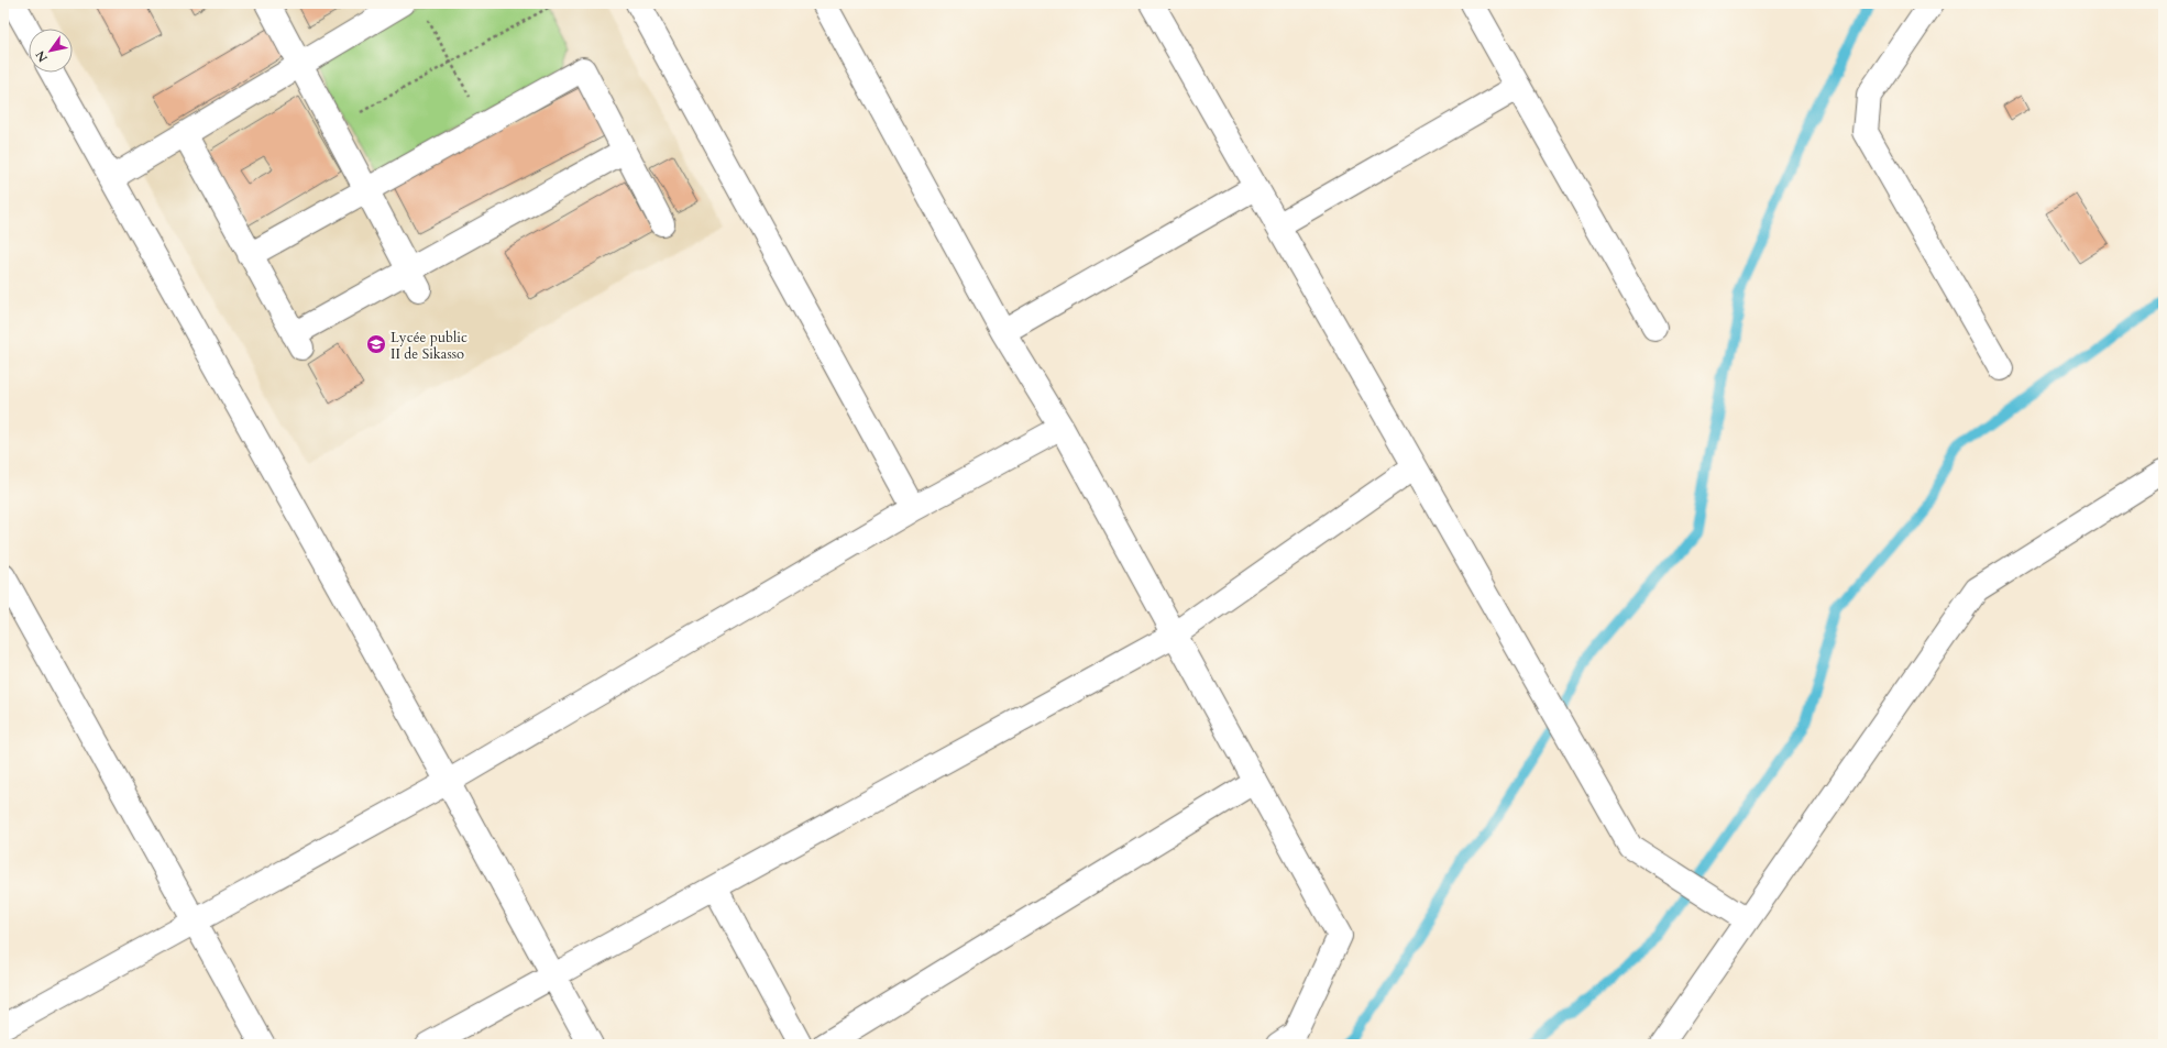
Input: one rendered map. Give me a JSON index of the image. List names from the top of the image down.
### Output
{
  "places": {
    "school or university": ["Lycée public II de Sikasso"]
  },
  "north": "bottom left"
}
